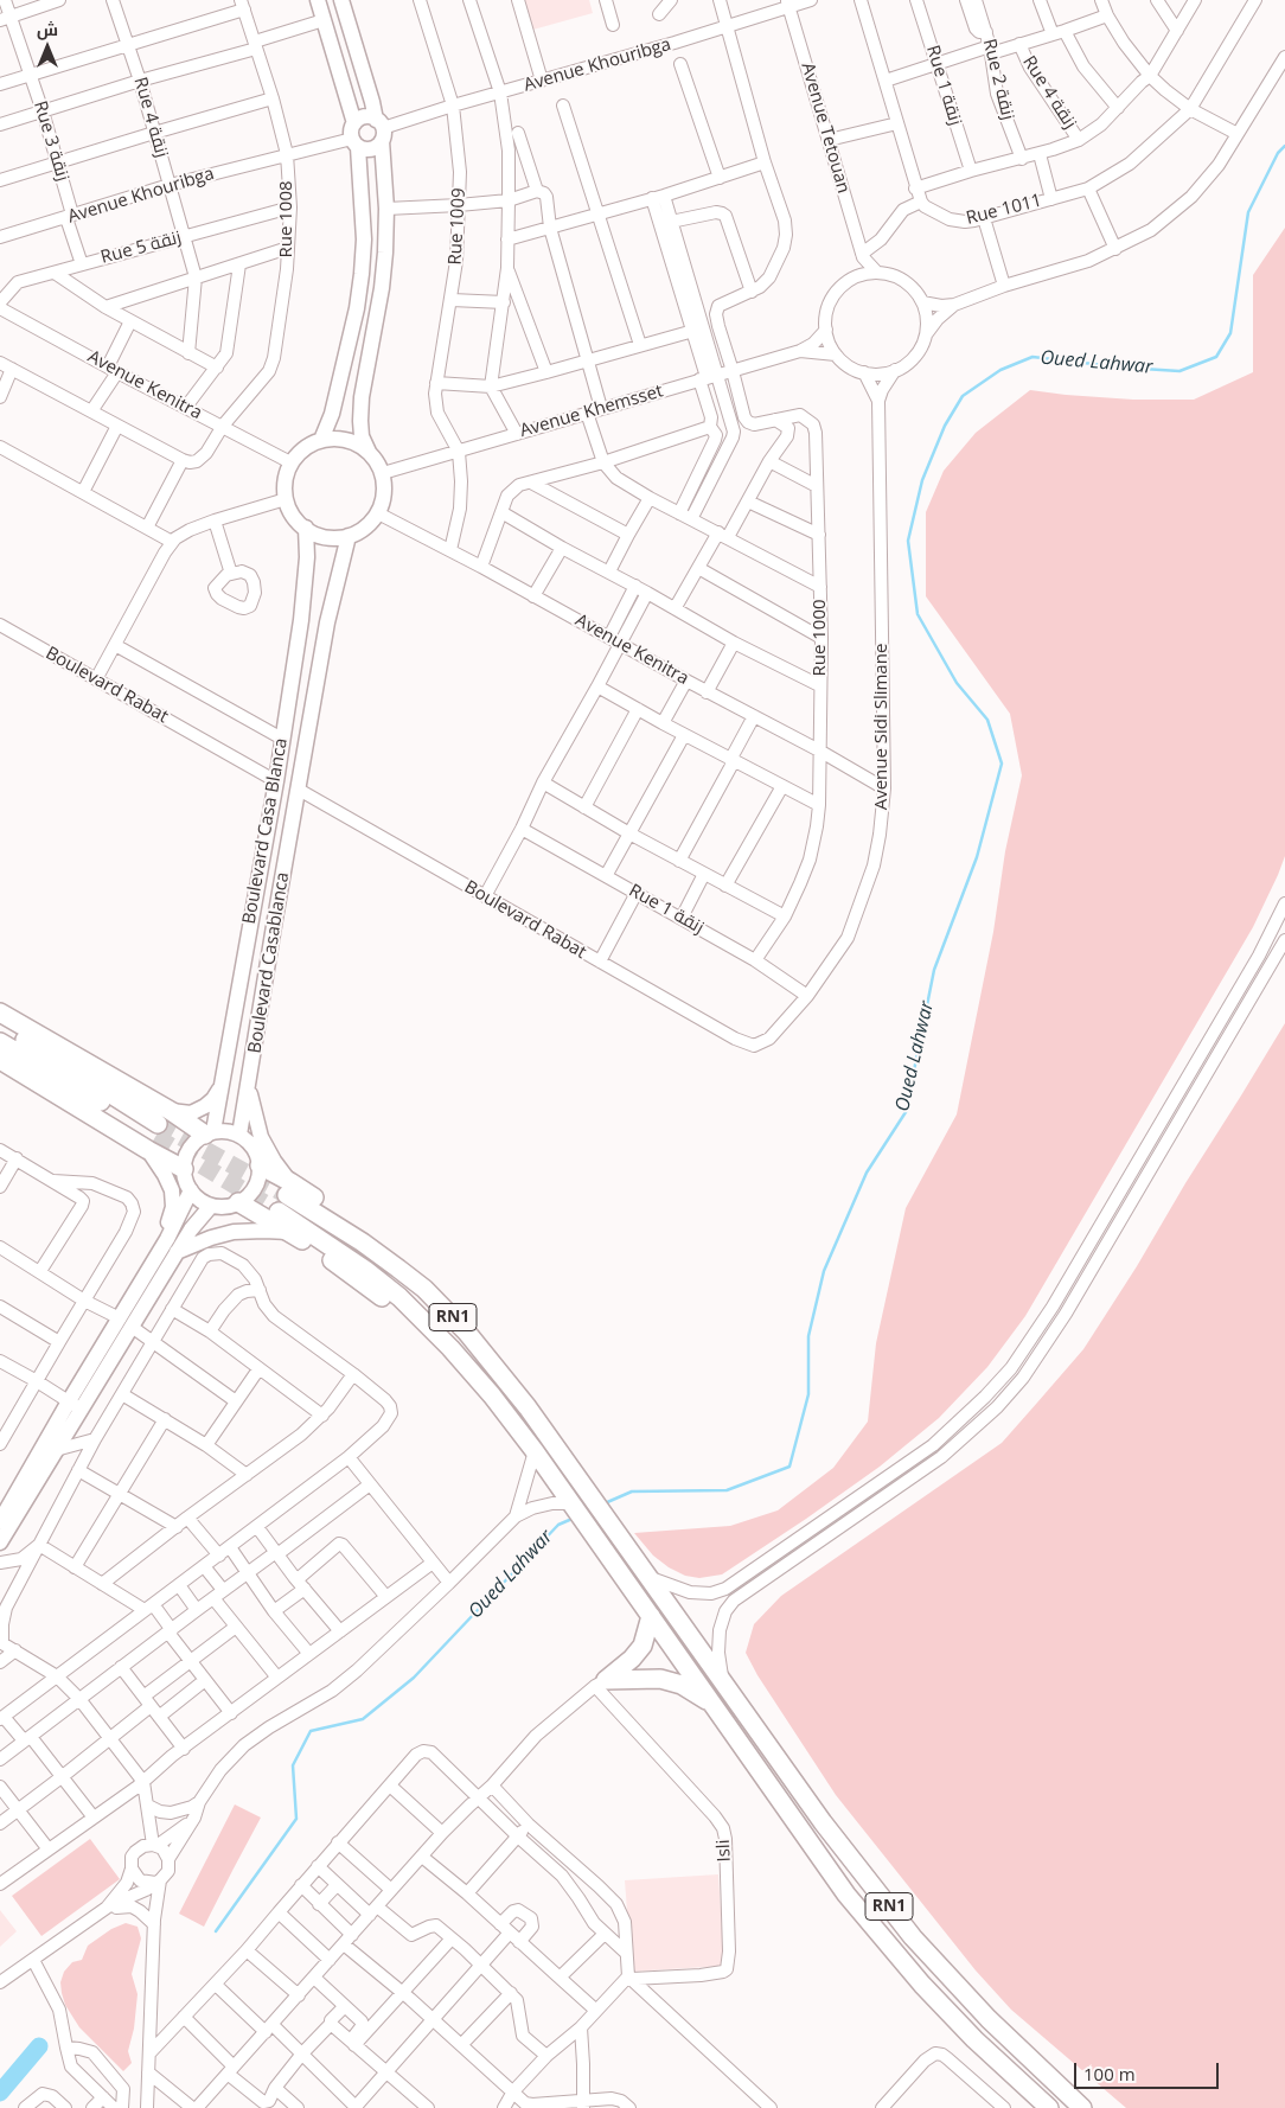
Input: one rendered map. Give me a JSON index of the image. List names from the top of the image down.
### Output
{
  "streets": {
    "highway": ["RN1"],
    "main road": ["Boulevard Casa Blanca", "Boulevard Casablanca"],
    "street": [
      "Avenue Khouribga",
      "Rue 2 زنقة",
      "Rue 1 زنقة",
      "Rue 4 زنقة",
      "Avenue Tetouan",
      "Rue 3 زنقة",
      "Rue 1011",
      "Rue 1008",
      "Rue 1009",
      "Rue 5 زنقة",
      "Avenue Kenitra",
      "Avenue Khemsset",
      "Rue 1000",
      "Boulevard Rabat",
      "Avenue Sidi Slimane",
      "Isli"
    ]
  },
  "crossings": [
    ["Avenue Khouribga", "Rue 4 زنقة"],
    ["Avenue Khouribga", "Avenue Tetouan"],
    ["Avenue Khouribga", "Rue 3 زنقة"],
    ["Avenue Khouribga", "Rue 1008"],
    ["Avenue Khouribga", "Rue 1009"],
    ["Rue 1 زنقة", "Rue 1000"],
    ["Rue 1 زنقة", "Avenue Sidi Slimane"],
    ["Rue 4 زنقة", "Rue 5 زنقة"],
    ["Avenue Tetouan", "Avenue Khemsset"],
    ["Avenue Tetouan", "Avenue Sidi Slimane"],
    ["Rue 3 زنقة", "Rue 5 زنقة"],
    ["Rue 1008", "Rue 5 زنقة"],
    ["Rue 1008", "Avenue Kenitra"],
    ["Rue 1009", "Avenue Khemsset"],
    ["Avenue Kenitra", "Avenue Khemsset"],
    ["Avenue Kenitra", "Rue 1000"],
    ["Avenue Kenitra", "Avenue Sidi Slimane"],
    ["Avenue Kenitra", "Boulevard Casa Blanca"],
    ["Avenue Khemsset", "Rue 1000"],
    ["Avenue Khemsset", "Avenue Sidi Slimane"],
    ["Avenue Khemsset", "Boulevard Casa Blanca"],
    ["Boulevard Rabat", "Avenue Sidi Slimane"],
    ["Boulevard Rabat", "Boulevard Casa Blanca"],
    ["Boulevard Rabat", "Boulevard Casablanca"],
    ["Boulevard Casa Blanca", "Boulevard Casablanca"]
  ],
  "water": ["Oued Lahwar"],
  "scale_bar": "100 m",
  "north": "top"
}
